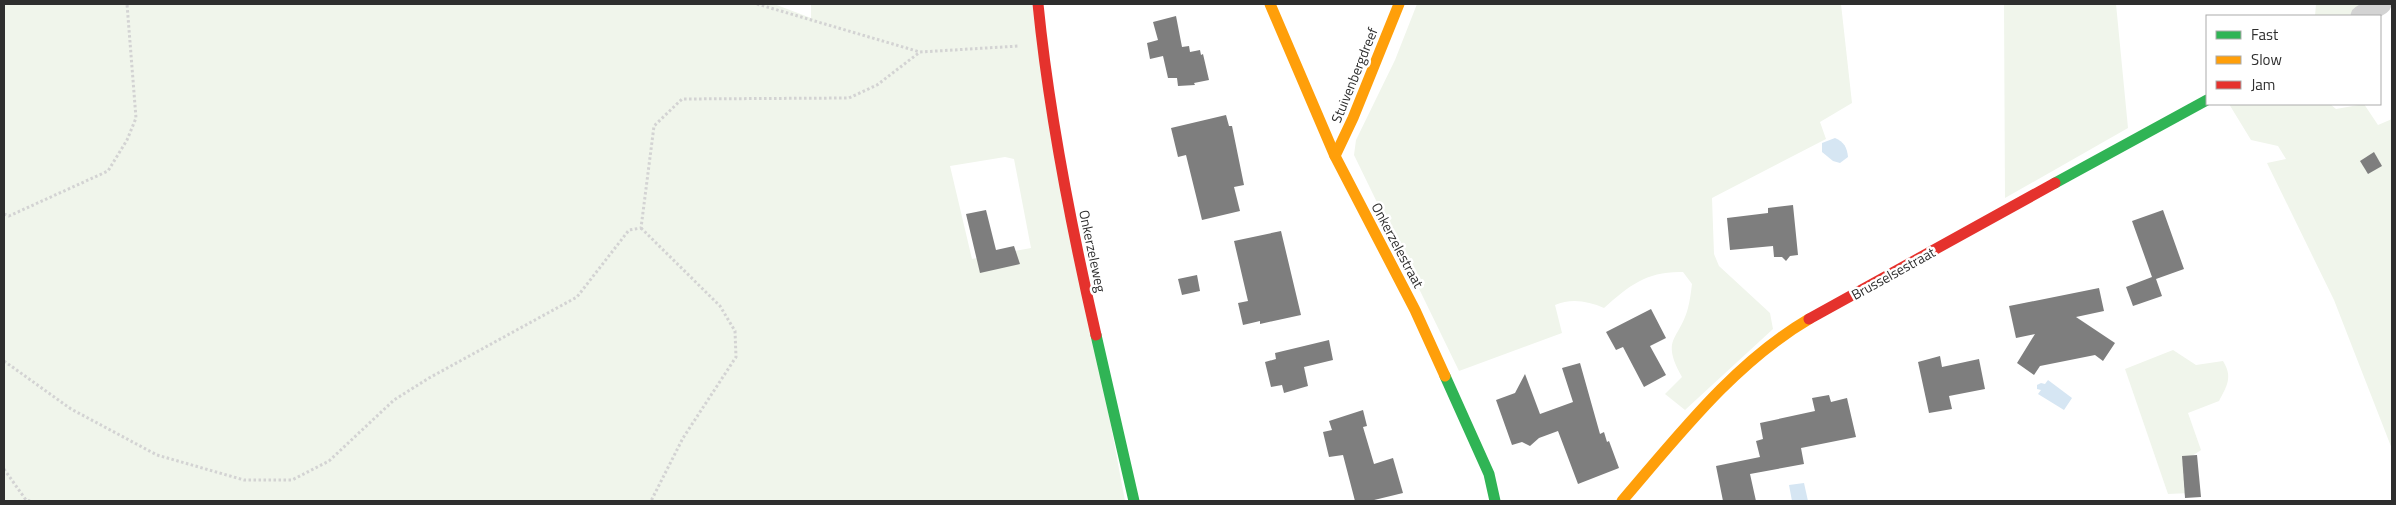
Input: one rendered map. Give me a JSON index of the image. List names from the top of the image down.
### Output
{
  "streets": {
    "street": [
      "Stuivenbergdreef",
      "Onkerzelestraat",
      "Onkerzeleweg",
      "Brusselsestraat"
    ]
  },
  "crossings": [
    ["Stuivenbergdreef", "Onkerzelestraat"]
  ],
  "legend": ["Fast", "Slow", "Jam"]
}
